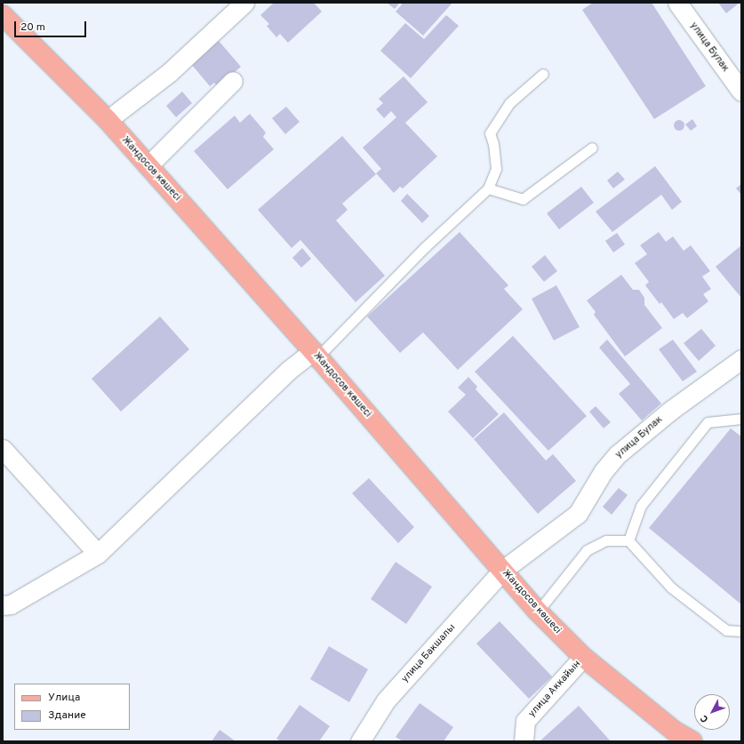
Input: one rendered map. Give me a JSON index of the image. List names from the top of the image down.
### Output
{
  "streets": {
    "main road": ["Жандосов көшесі"],
    "street": ["улица Булак", "улица Бакшалы", "улица Аккайын"]
  },
  "crossings": [
    ["улица Булак", "Жандосов көшесі"],
    ["улица Булак", "улица Бакшалы"],
    ["Жандосов көшесі", "улица Бакшалы"],
    ["Жандосов көшесі", "улица Аккайын"]
  ],
  "legend": ["Улица", "Здание"],
  "scale_bar": "20 m",
  "north": "bottom left"
}
